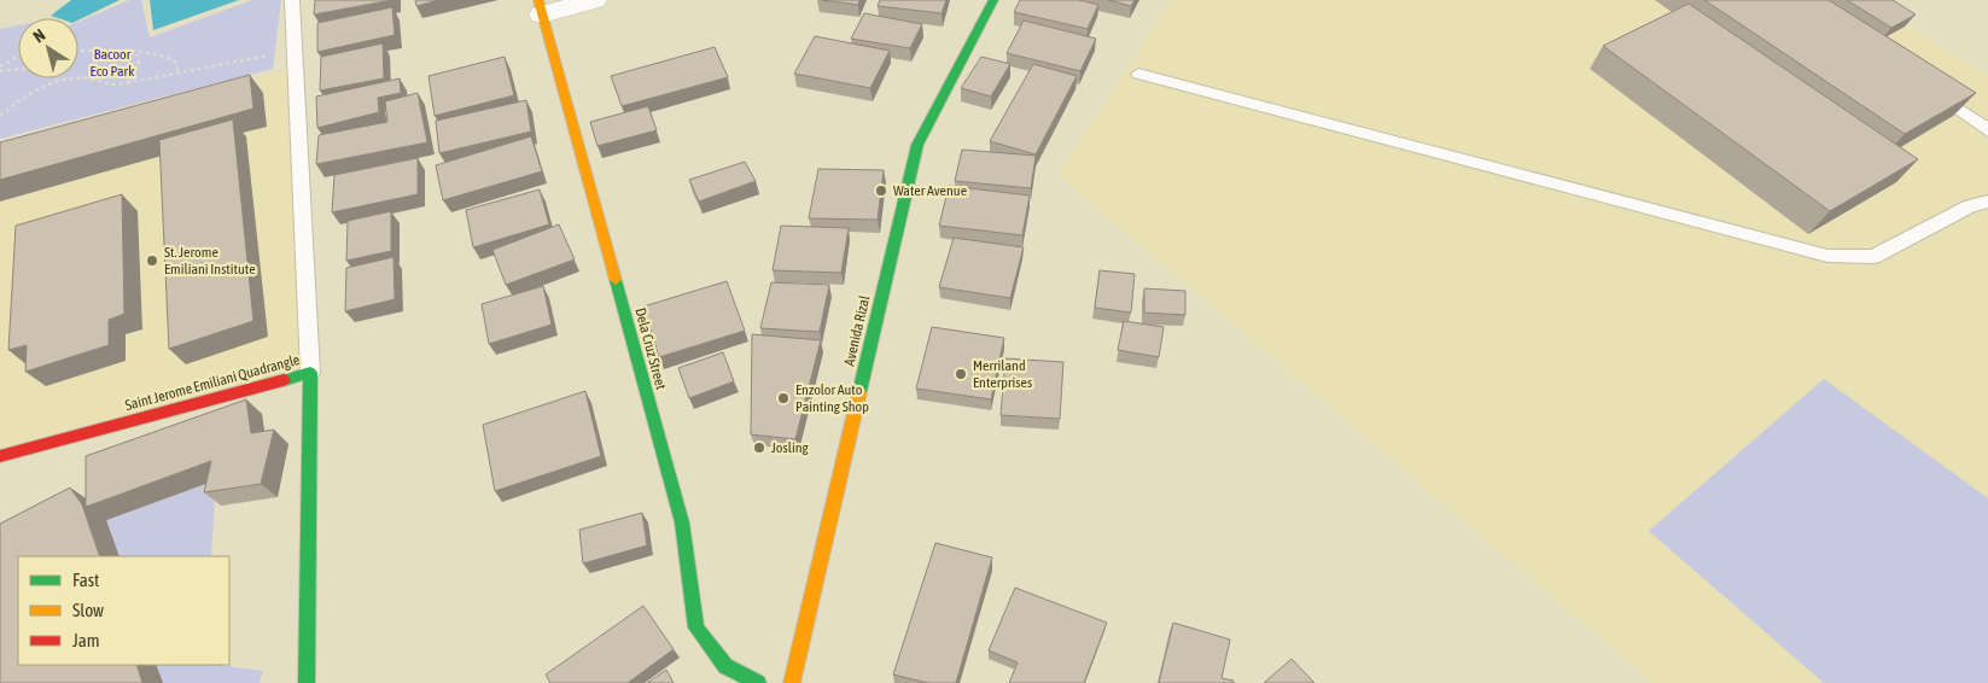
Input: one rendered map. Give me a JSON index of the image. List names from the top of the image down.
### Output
{
  "streets": {
    "street": ["Avenida Rizal", "Dela Cruz Street", "Saint Jerome Emiliani Quadrangle"]
  },
  "parks": ["Bacoor Eco Park"],
  "places": [
    "Water Avenue",
    "St. Jerome Emiliani Institute",
    "Merriland Enterprises",
    "Enzolor Auto Painting Shop",
    "Josling"
  ],
  "legend": ["Fast", "Slow", "Jam"],
  "north": "top left"
}
